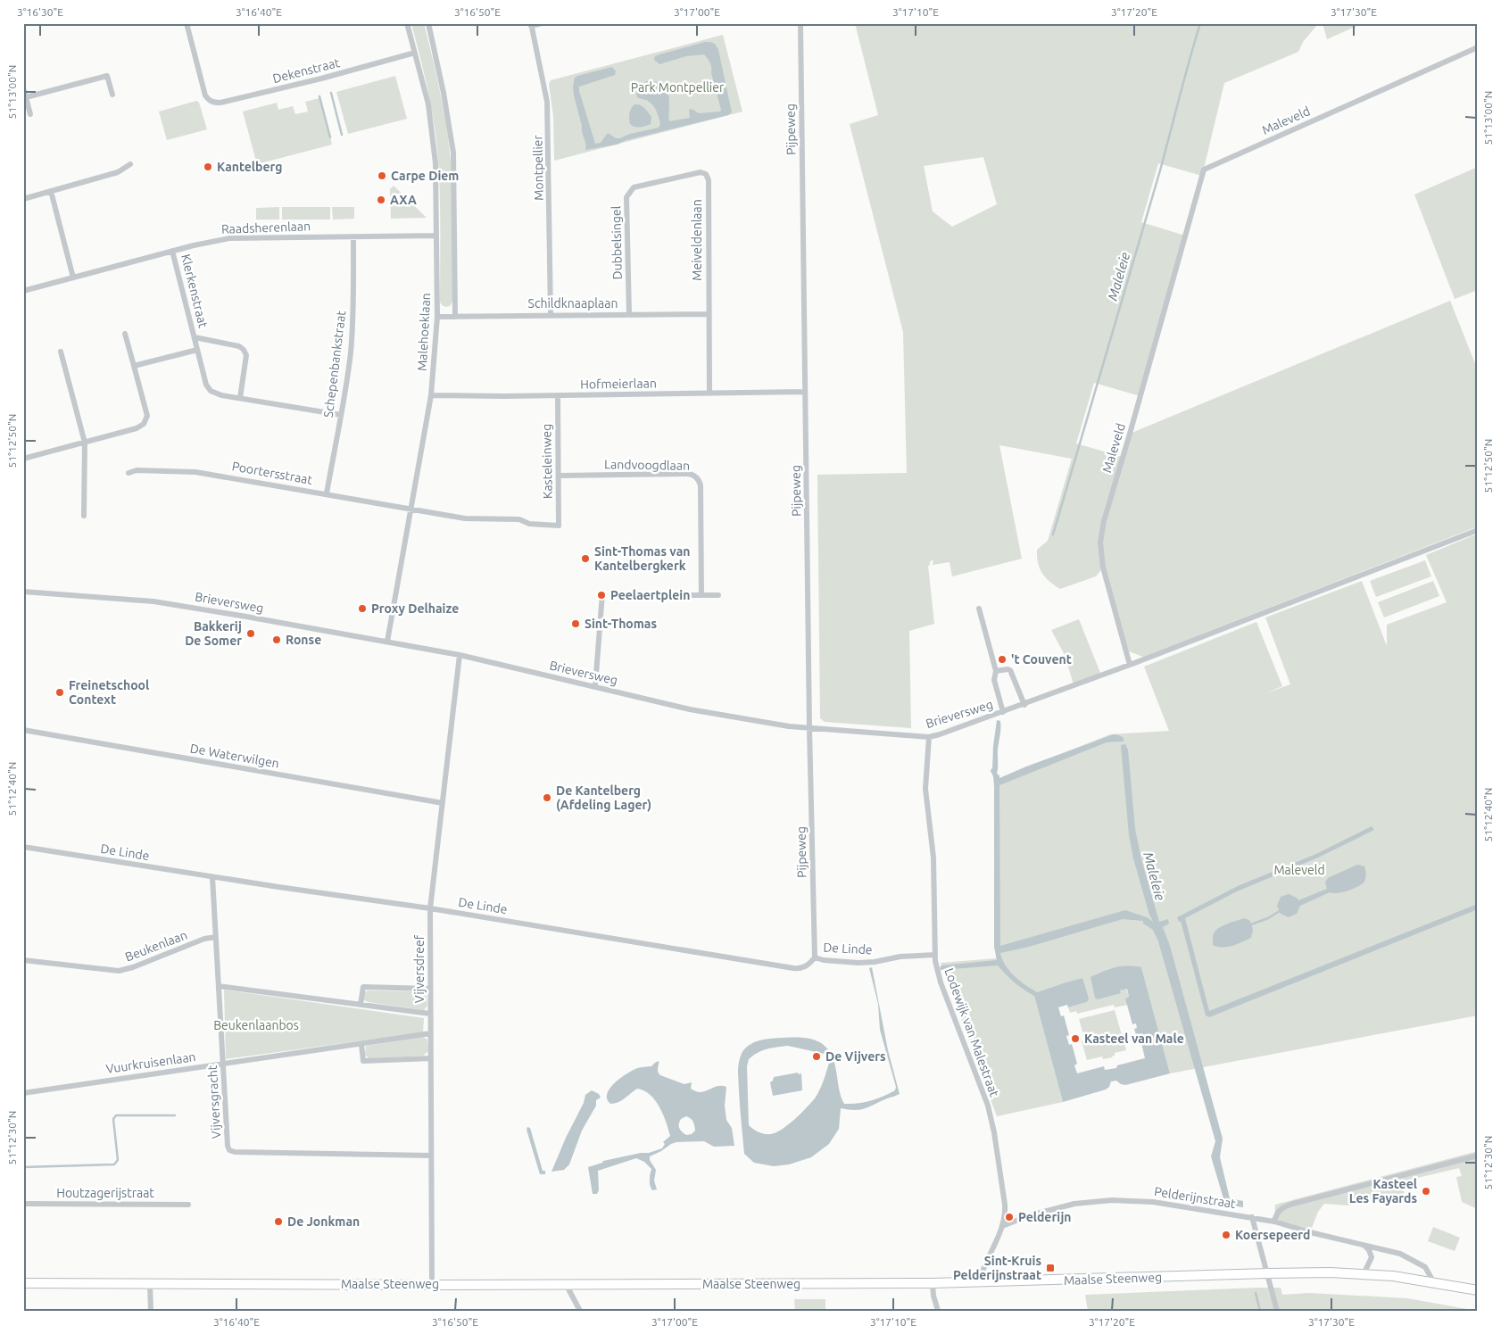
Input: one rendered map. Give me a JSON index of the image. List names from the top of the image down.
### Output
{
  "streets": {
    "main road": ["Maalse Steenweg"],
    "street": [
      "Dekenstraat",
      "Maleveld",
      "Pijpeweg",
      "Montpellier",
      "Raadsherenlaan",
      "Meiveldenlaan",
      "Dubbelsingel",
      "Klerkenstraat",
      "Schildknaaplaan",
      "Malehoeklaan",
      "Schepenbankstraat",
      "Hofmeierlaan",
      "Kasteleinweg",
      "Landvoogdlaan",
      "Poortersstraat",
      "Brieversweg",
      "De Waterwilgen",
      "De Linde",
      "Beukenlaan",
      "Vijversdreef",
      "Lodewijk van Malestraat",
      "Vuurkruisenlaan",
      "Vijversgracht",
      "Houtzagerijstraat",
      "Pelderijnstraat"
    ]
  },
  "crossings": [
    ["Dekenstraat", "Malehoeklaan"],
    ["Maleveld", "Brieversweg"],
    ["Pijpeweg", "Hofmeierlaan"],
    ["Pijpeweg", "Brieversweg"],
    ["Pijpeweg", "De Linde"],
    ["Montpellier", "Schildknaaplaan"],
    ["Raadsherenlaan", "Klerkenstraat"],
    ["Raadsherenlaan", "Malehoeklaan"],
    ["Raadsherenlaan", "Schepenbankstraat"],
    ["Meiveldenlaan", "Dubbelsingel"],
    ["Meiveldenlaan", "Schildknaaplaan"],
    ["Meiveldenlaan", "Hofmeierlaan"],
    ["Dubbelsingel", "Schildknaaplaan"],
    ["Klerkenstraat", "Schepenbankstraat"],
    ["Schildknaaplaan", "Malehoeklaan"],
    ["Malehoeklaan", "Hofmeierlaan"],
    ["Malehoeklaan", "Poortersstraat"],
    ["Malehoeklaan", "Brieversweg"],
    ["Schepenbankstraat", "Poortersstraat"],
    ["Hofmeierlaan", "Kasteleinweg"],
    ["Kasteleinweg", "Landvoogdlaan"],
    ["Kasteleinweg", "Poortersstraat"],
    ["Brieversweg", "Vijversdreef"],
    ["Brieversweg", "Lodewijk van Malestraat"],
    ["De Waterwilgen", "Vijversdreef"],
    ["De Linde", "Vijversdreef"],
    ["De Linde", "Lodewijk van Malestraat"],
    ["De Linde", "Vijversgracht"],
    ["Beukenlaan", "Vijversgracht"],
    ["Vijversdreef", "Vuurkruisenlaan"],
    ["Vijversdreef", "Vijversgracht"],
    ["Vijversdreef", "Maalse Steenweg"],
    ["Lodewijk van Malestraat", "Pelderijnstraat"],
    ["Vuurkruisenlaan", "Vijversgracht"],
    ["Pelderijnstraat", "Maalse Steenweg"]
  ],
  "water": ["Maleleie"],
  "parks": ["Park Montpellier", "Maleveld", "Beukenlaanbos"],
  "places": {
    "other": [
      "Kantelberg",
      "Carpe Diem",
      "AXA",
      "Sint-Thomas van Kantelbergkerk",
      "Peelaertplein",
      "Proxy Delhaize",
      "Sint-Thomas",
      "Bakkerij De Somer",
      "Ronse",
      "'t Couvent",
      "Freinetschool Context",
      "De Kantelberg (Afdeling Lager)",
      "Kasteel van Male",
      "De Vijvers",
      "Kasteel Les Fayards",
      "Pelderijn",
      "De Jonkman",
      "Koersepeerd"
    ],
    "transit": ["Sint-Kruis Pelderijnstraat"]
  },
  "coordinates": [
    "3°16'30\"E",
    "3°16'40\"E",
    "3°16'50\"E",
    "3°17'00\"E",
    "3°17'10\"E",
    "3°17'20\"E",
    "3°17'30\"E",
    "51°13'00\"N",
    "51°12'50\"N",
    "51°12'40\"N",
    "51°12'30\"N"
  ]
}
